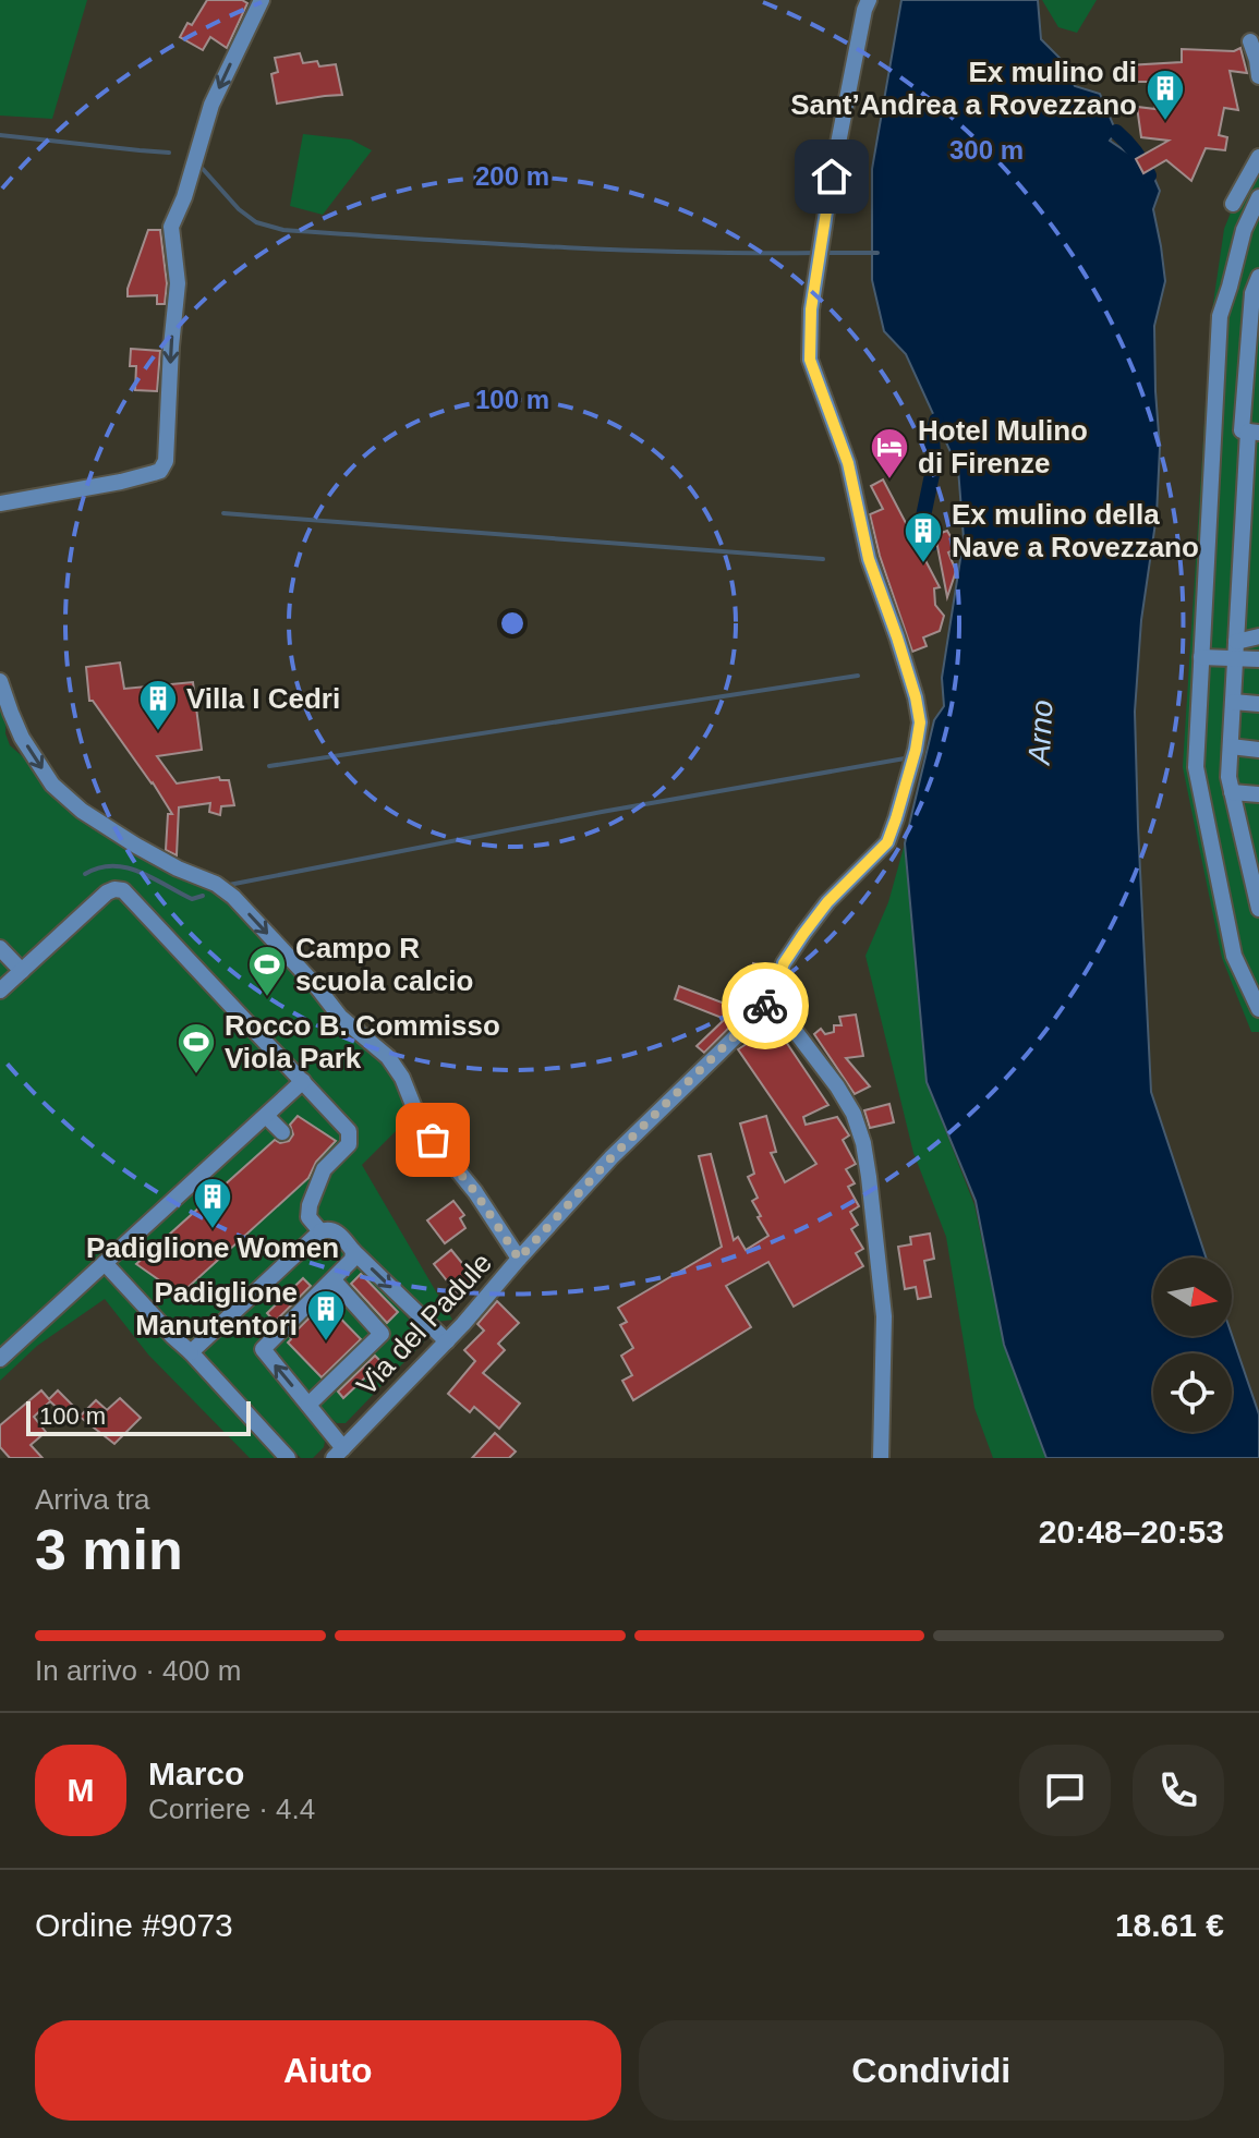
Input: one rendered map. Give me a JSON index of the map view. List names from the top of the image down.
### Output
{
  "streets": {
    "street": ["Via del Padule"]
  },
  "water": ["Arno"],
  "places": {
    "building": [
      "Ex mulino di Sant’Andrea a Rovezzano",
      "Ex mulino della Nave a Rovezzano",
      "Villa I Cedri",
      "Padiglione Women",
      "Padiglione Manutentori"
    ],
    "hotel": ["Hotel Mulino di Firenze"],
    "sports": ["Campo R scuola calcio", "Rocco B. Commisso Viola Park"]
  },
  "scale_bar": "100 m",
  "north": "right",
  "page": {
    "scale": "100 m",
    "heading": ["3 min", "Arriva tra", "20:48–20:53"],
    "panel": [
      "Marco",
      "Corriere · 4.4",
      "Ordine #9073",
      "18.61 €"
    ],
    "bar": "In arrivo · 400 m",
    "round": "M",
    "buttons": ["Aiuto", "Condividi"]
  },
  "rings": ["300 m", "200 m", "100 m"]
}
